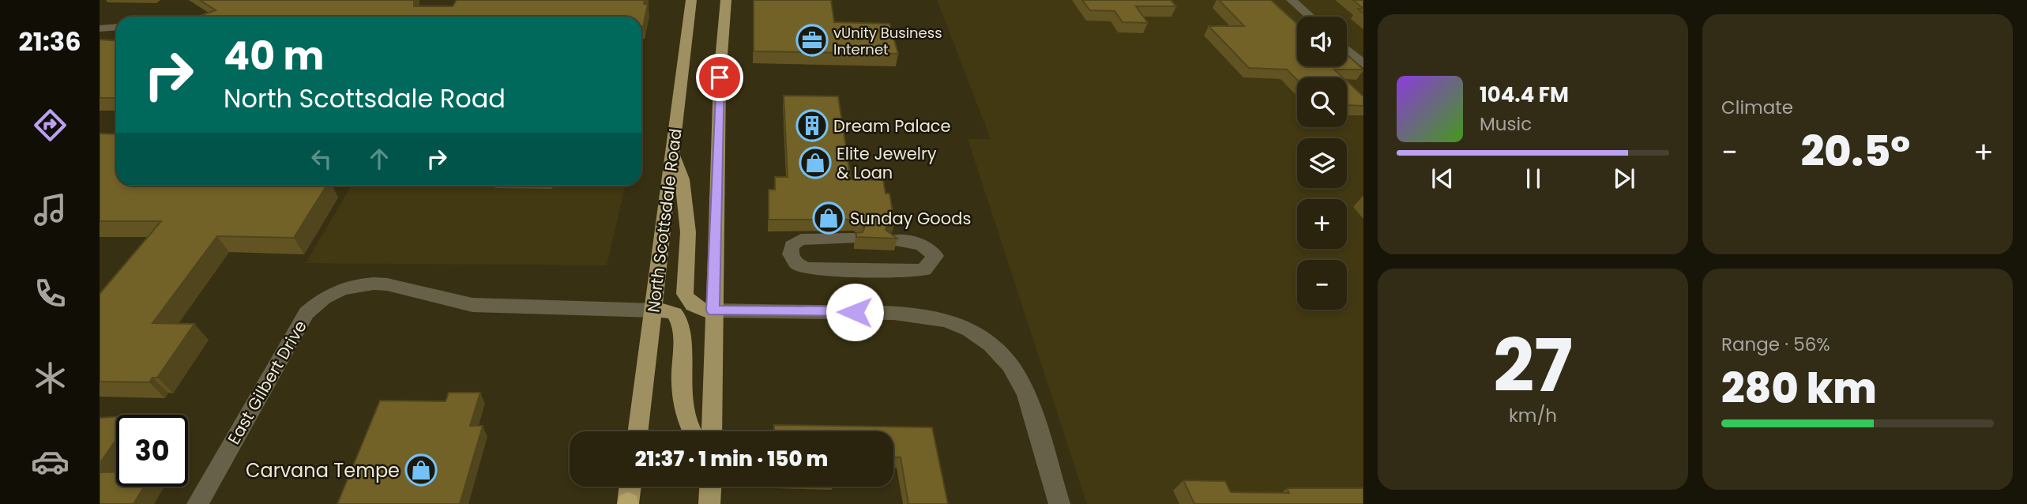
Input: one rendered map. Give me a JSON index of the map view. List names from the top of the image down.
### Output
{
  "streets": {
    "main road": ["North Scottsdale Road"],
    "street": ["East Gilbert Drive"]
  },
  "crossings": [
    ["North Scottsdale Road", "East Gilbert Drive"]
  ],
  "places": {
    "office": ["vUnity Business Internet"],
    "building": ["Dream Palace"],
    "shop": ["Elite Jewelry & Loan", "Sunday Goods", "Carvana Tempe"]
  },
  "page": {
    "tabs": "21:36",
    "tile": [
      "Climate",
      ["27", "km/h"],
      ["Range · 56%", "280 km"]
    ],
    "map_buttons": ["+", "−"],
    "turn": ["40 m", "North Scottsdale Road"],
    "song": ["104.4 FM", "Music"],
    "heat": ["−", "20.5°", "+"],
    "limit": "30",
    "trip": "21:37 · 1 min · 150 m"
  }
}
